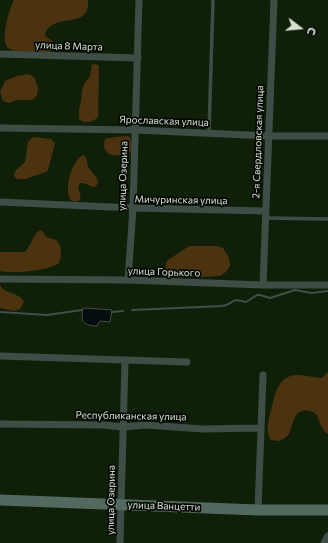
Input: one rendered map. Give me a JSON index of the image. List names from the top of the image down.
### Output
{
  "streets": {
    "street": [
      "улица 8 Марта",
      "Ярославская улица",
      "2-я Свердловская улица",
      "улица Озерина",
      "Мичуринская улица",
      "улица Горького",
      "Республиканская улица",
      "улица Ванцетти"
    ]
  },
  "crossings": [
    ["улица 8 Марта", "улица Озерина"],
    ["Ярославская улица", "2-я Свердловская улица"],
    ["Ярославская улица", "улица Озерина"],
    ["2-я Свердловская улица", "Мичуринская улица"],
    ["2-я Свердловская улица", "улица Горького"],
    ["улица Озерина", "Мичуринская улица"],
    ["улица Озерина", "улица Горького"],
    ["улица Озерина", "Республиканская улица"],
    ["улица Озерина", "улица Ванцетти"]
  ],
  "north": "right"
}
